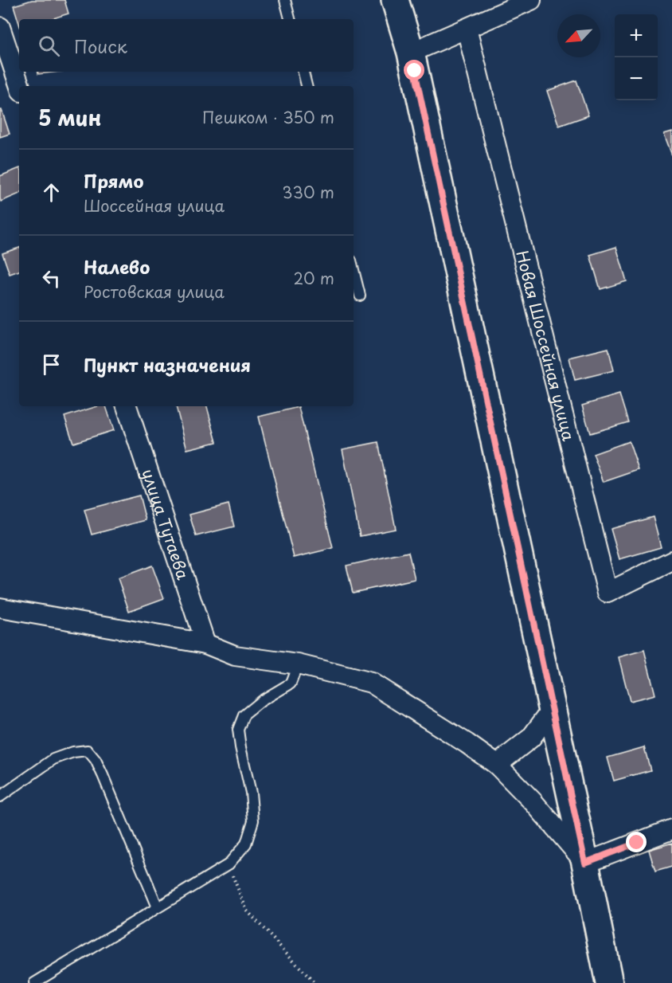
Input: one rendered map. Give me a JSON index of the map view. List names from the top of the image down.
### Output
{
  "streets": {
    "street": ["Новая Шоссейная улица", "улица Тутаева"]
  },
  "north": "bottom left",
  "page": {
    "map_buttons": ["+", "−"],
    "search": "Поиск",
    "heading": ["5 мин", "Пешком · 350 m"],
    "list": [
      ["Прямо", "Шоссейная улица", "330 m"],
      ["Налево", "Ростовская улица", "20 m"],
      "Пункт назначения"
    ]
  }
}
